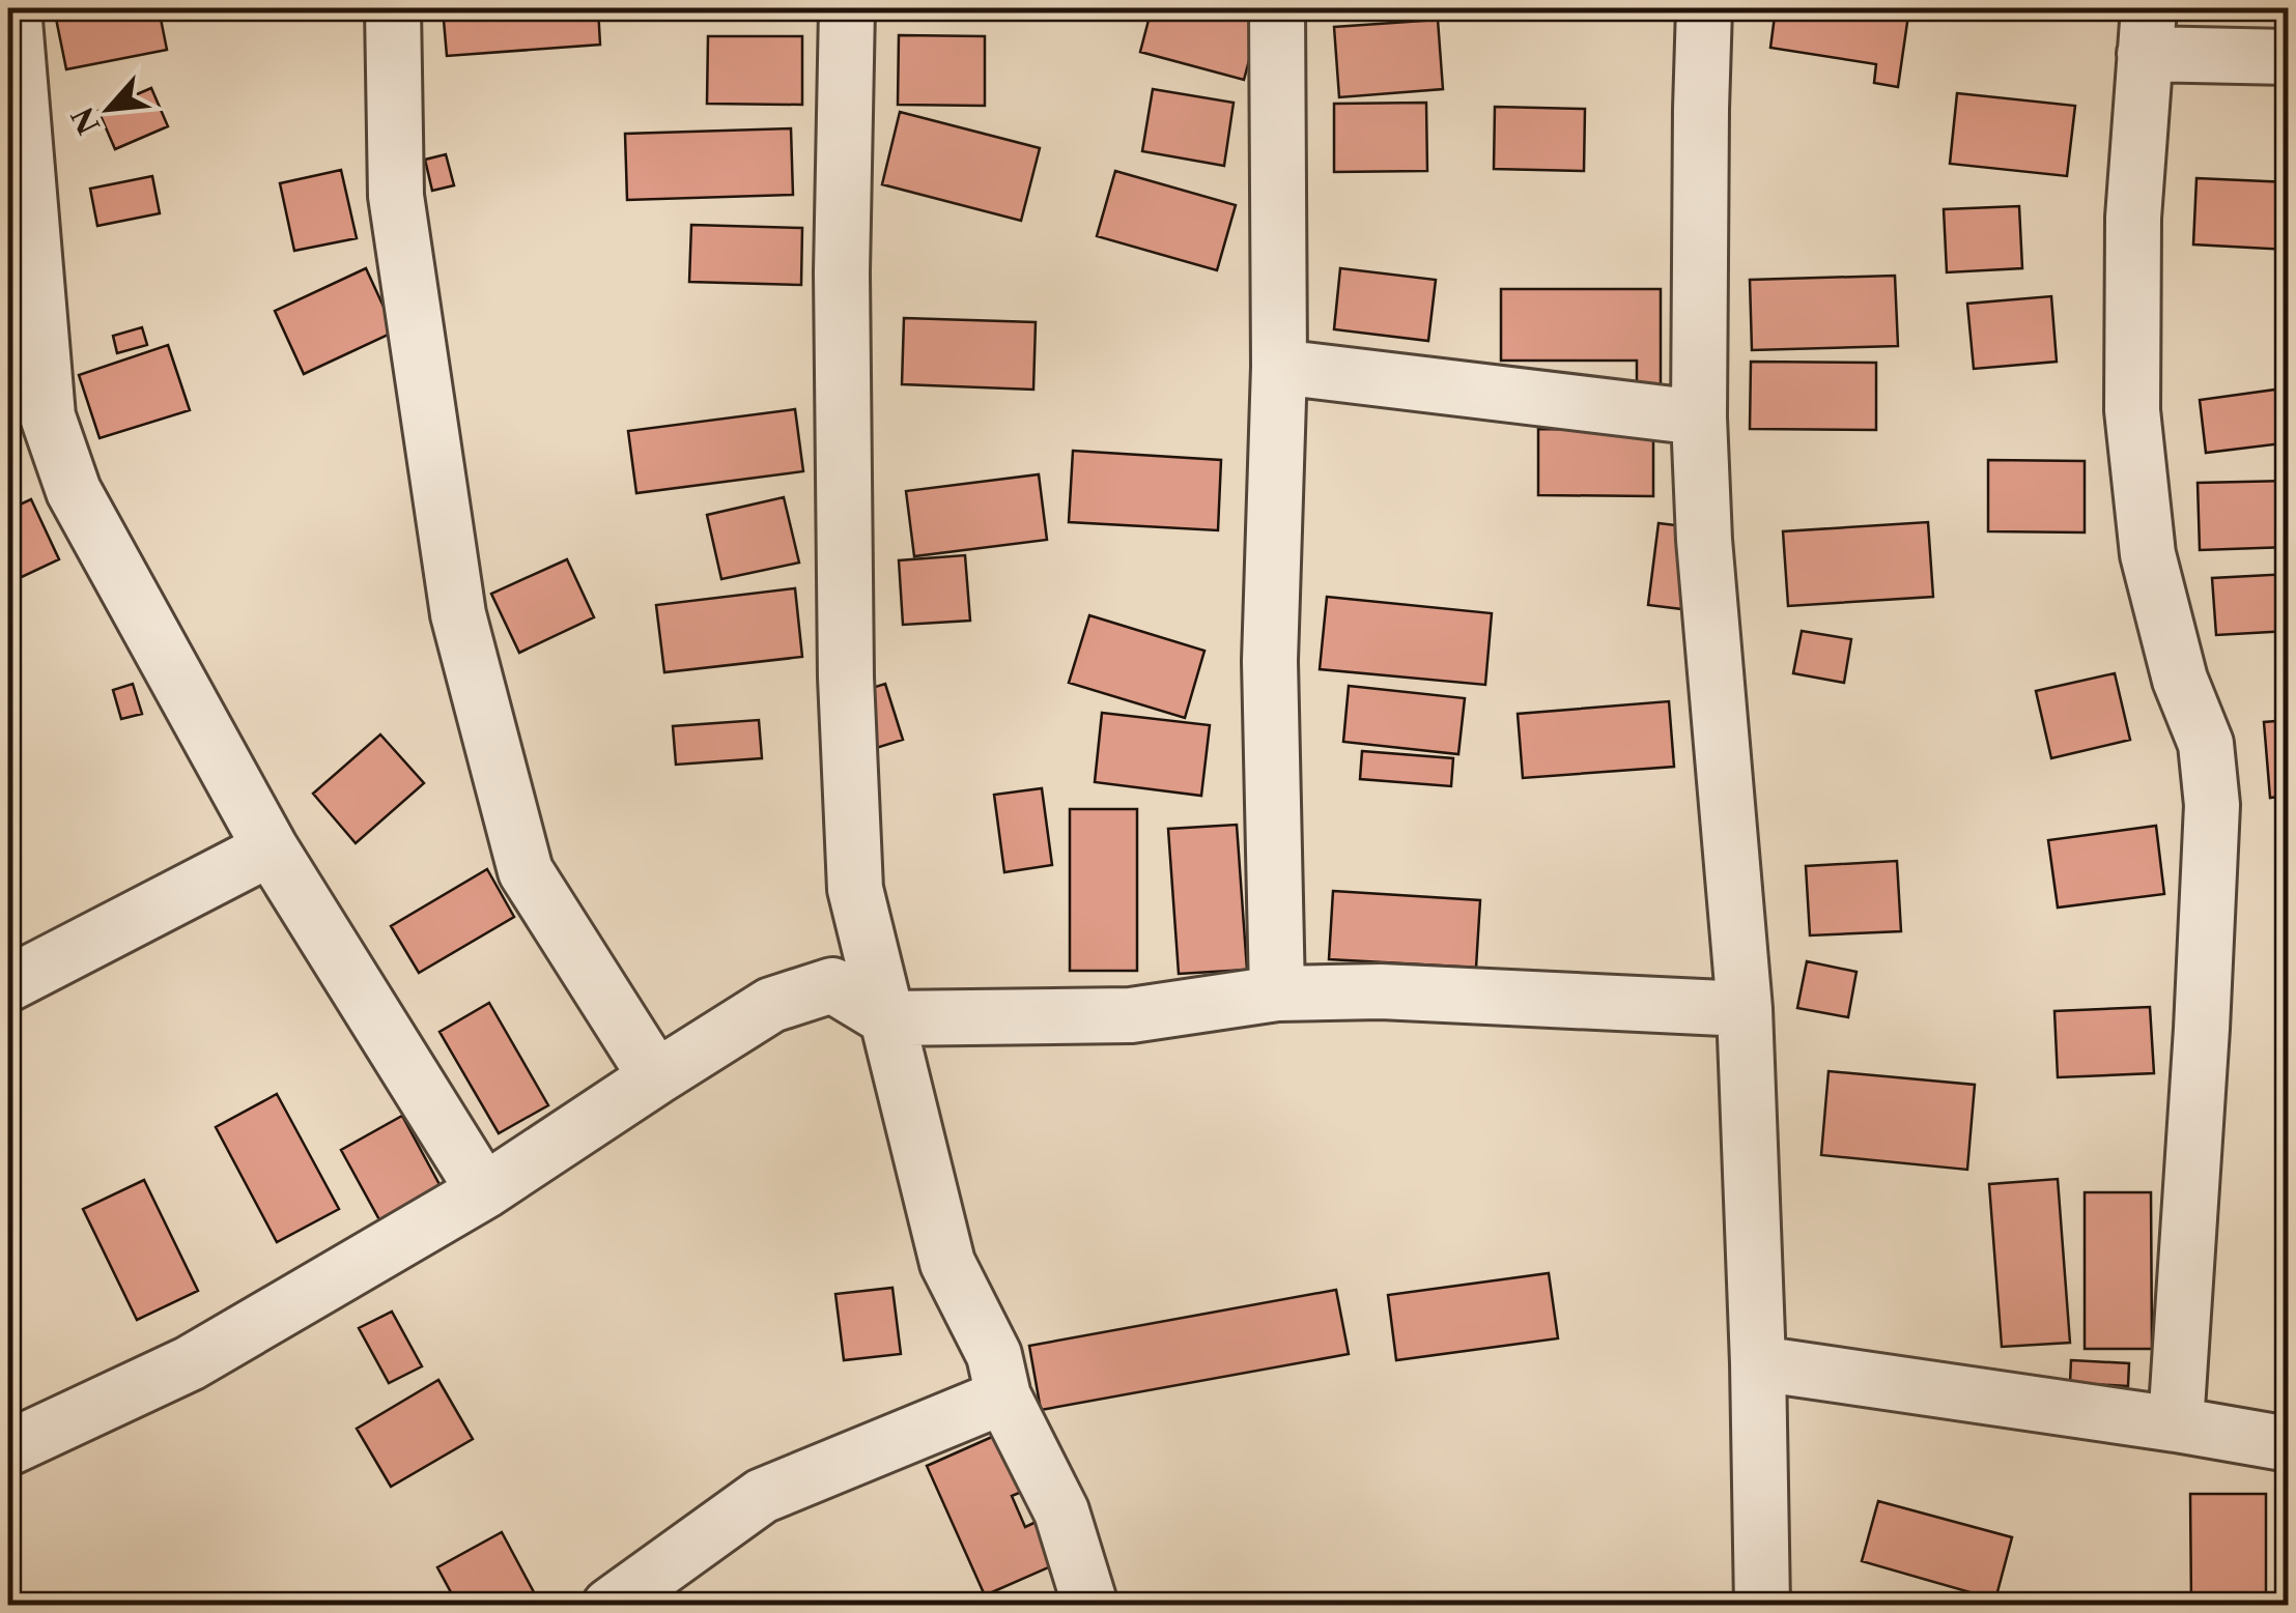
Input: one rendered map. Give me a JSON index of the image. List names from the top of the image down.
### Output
{
  "north": "bottom left"
}
